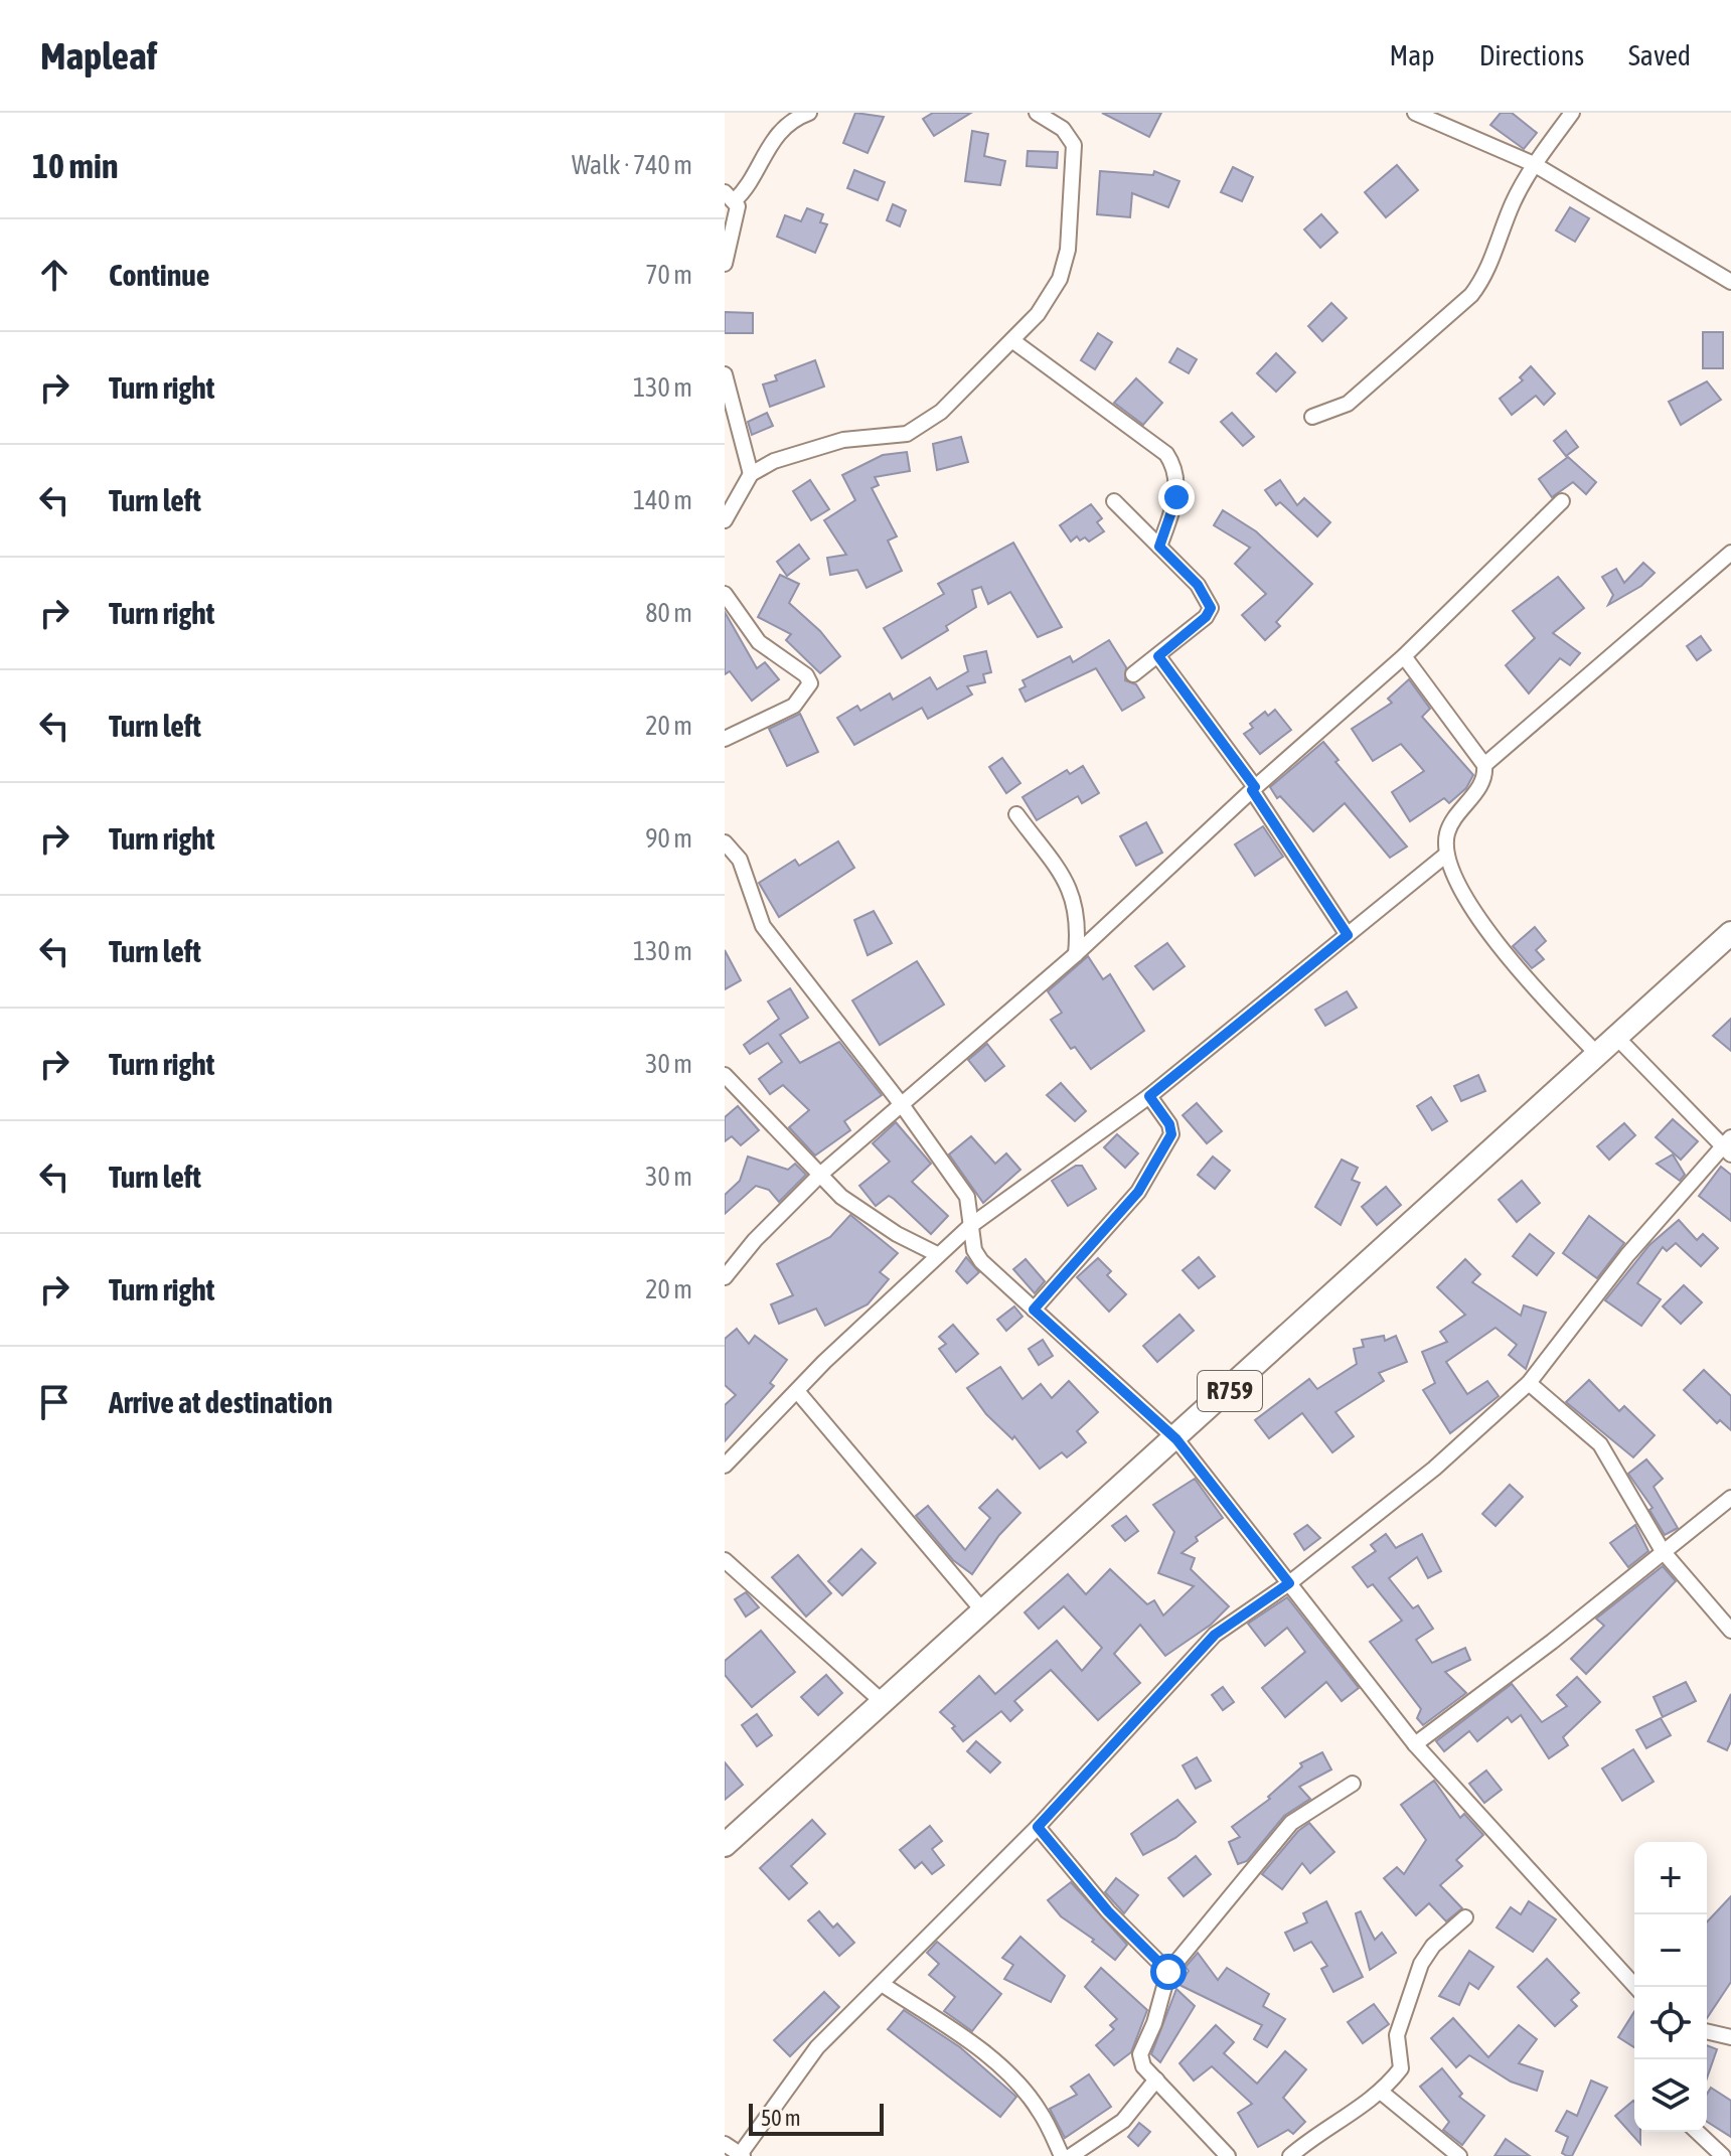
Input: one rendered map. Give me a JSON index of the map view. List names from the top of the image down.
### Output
{
  "streets": {
    "main road": ["R759"]
  },
  "scale_bar": "50 m",
  "page": {
    "header": "Mapleaf",
    "nav": ["Map", "Directions", "Saved"],
    "heading": ["10 min", "Walk · 740 m"],
    "list": [
      ["Continue", "70 m"],
      ["Turn right", "130 m"],
      ["Turn left", "140 m"],
      ["Turn right", "80 m"],
      ["Turn left", "20 m"],
      ["Turn right", "90 m"],
      ["Turn left", "130 m"],
      ["Turn right", "30 m"],
      ["Turn left", "30 m"],
      ["Turn right", "20 m"],
      "Arrive at destination"
    ],
    "map_buttons": ["+", "−"],
    "scale": "50 m"
  }
}
